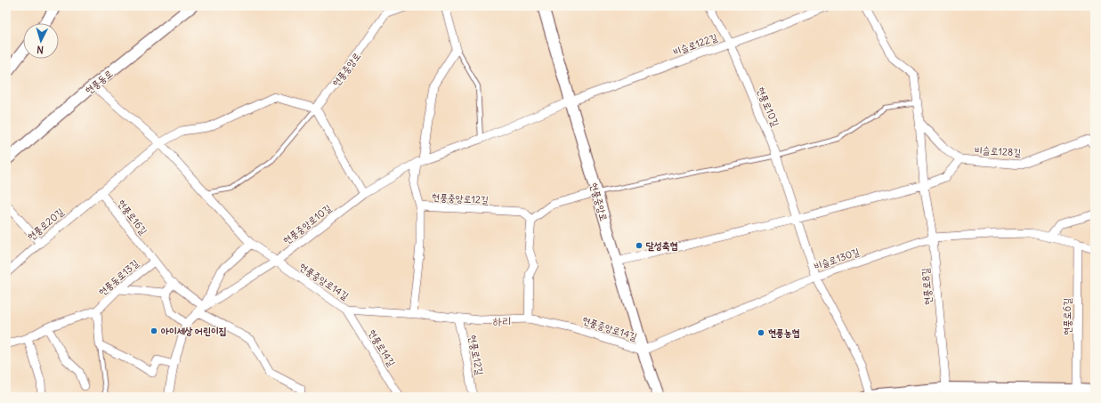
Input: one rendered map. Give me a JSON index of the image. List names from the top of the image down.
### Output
{
  "streets": {
    "main road": ["현풍중앙로", "현풍동로"],
    "street": [
      "비슬로122길",
      "현풍로10길",
      "비슬로128길",
      "현풍중앙로12길",
      "현풍로16길",
      "현풍로20길",
      "현풍중앙로10길",
      "비슬로130길",
      "현풍동로13길",
      "현풍중앙로14길",
      "현풍로8길",
      "현풍로6길",
      "현풍로14길",
      "현풍로12길"
    ]
  },
  "crossings": [
    ["비슬로122길", "현풍중앙로"],
    ["비슬로122길", "현풍로10길"],
    ["비슬로122길", "현풍중앙로10길"],
    ["현풍중앙로", "현풍중앙로10길"],
    ["현풍중앙로", "비슬로130길"],
    ["현풍중앙로", "현풍중앙로14길"],
    ["현풍동로", "현풍중앙로14길"],
    ["현풍로10길", "비슬로130길"],
    ["비슬로128길", "현풍로8길"],
    ["현풍중앙로12길", "현풍중앙로14길"],
    ["현풍로16길", "현풍로20길"],
    ["현풍로16길", "현풍중앙로10길"],
    ["현풍로16길", "현풍동로13길"],
    ["현풍중앙로10길", "현풍중앙로14길"],
    ["비슬로130길", "현풍중앙로14길"],
    ["비슬로130길", "현풍로8길"],
    ["비슬로130길", "현풍로6길"],
    ["현풍중앙로14길", "현풍로14길"],
    ["현풍중앙로14길", "현풍로12길"]
  ],
  "districts": ["하리"],
  "places": ["달성축협", "아이세상 어린이집", "현풍농협"],
  "north": "bottom"
}
